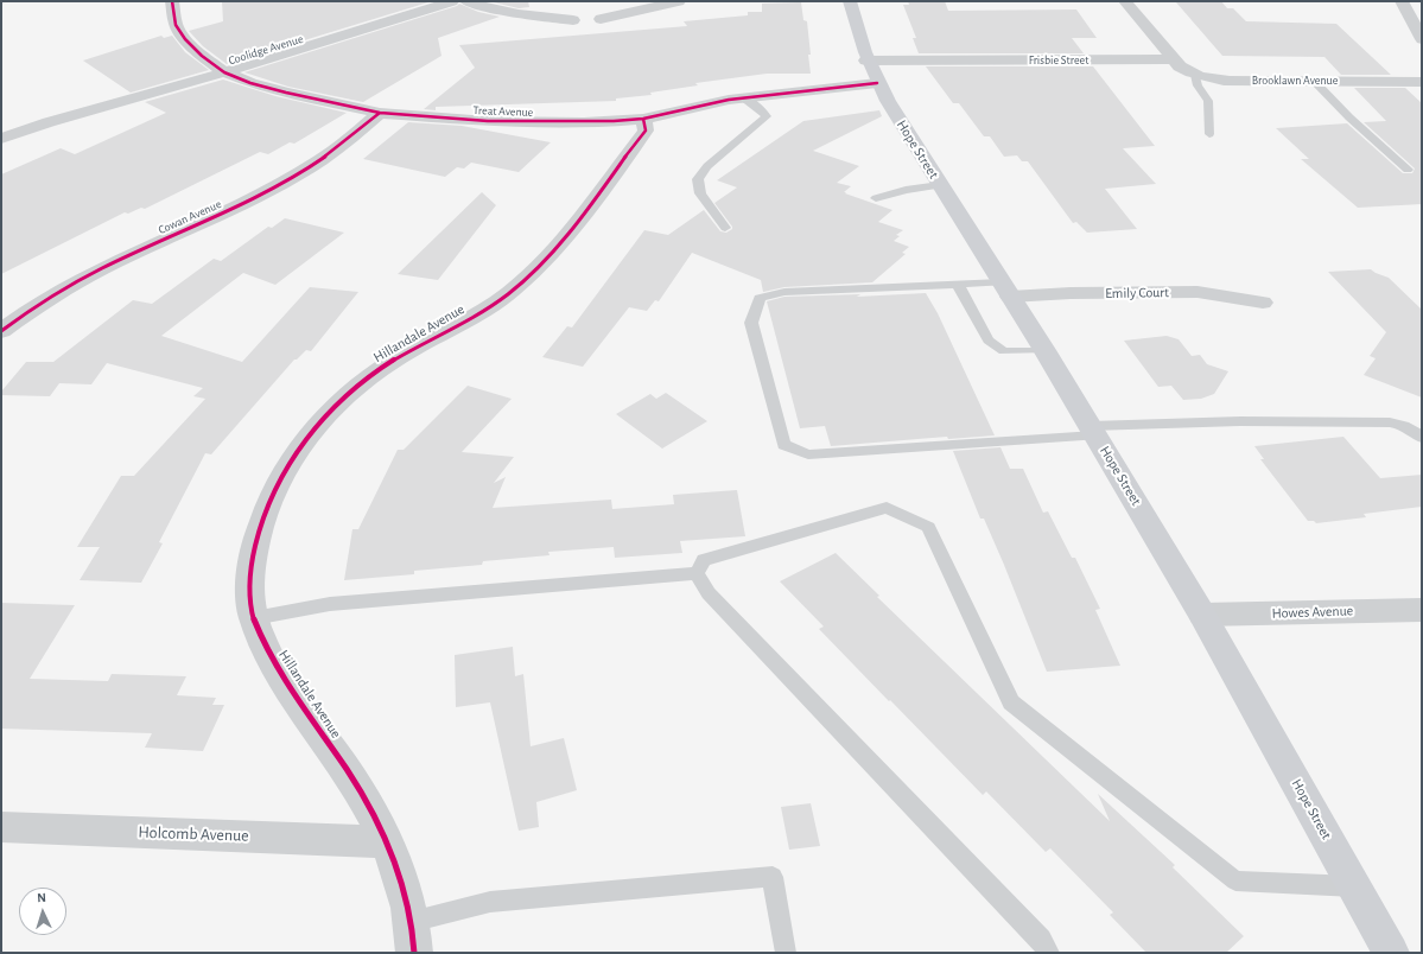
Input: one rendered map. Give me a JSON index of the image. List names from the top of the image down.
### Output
{
  "streets": {
    "main road": ["Hope Street"],
    "street": [
      "Coolidge Avenue",
      "Frisbie Street",
      "Brooklawn Avenue",
      "Treat Avenue",
      "Cowan Avenue",
      "Emily Court",
      "Hillandale Avenue",
      "Howes Avenue",
      "Holcomb Avenue"
    ]
  },
  "crossings": [
    ["Coolidge Avenue", "Treat Avenue"],
    ["Frisbie Street", "Brooklawn Avenue"],
    ["Frisbie Street", "Treat Avenue"],
    ["Frisbie Street", "Hope Street"],
    ["Treat Avenue", "Hope Street"],
    ["Treat Avenue", "Cowan Avenue"],
    ["Treat Avenue", "Hillandale Avenue"],
    ["Hope Street", "Emily Court"],
    ["Hope Street", "Howes Avenue"],
    ["Hillandale Avenue", "Holcomb Avenue"]
  ],
  "north": "top"
}
